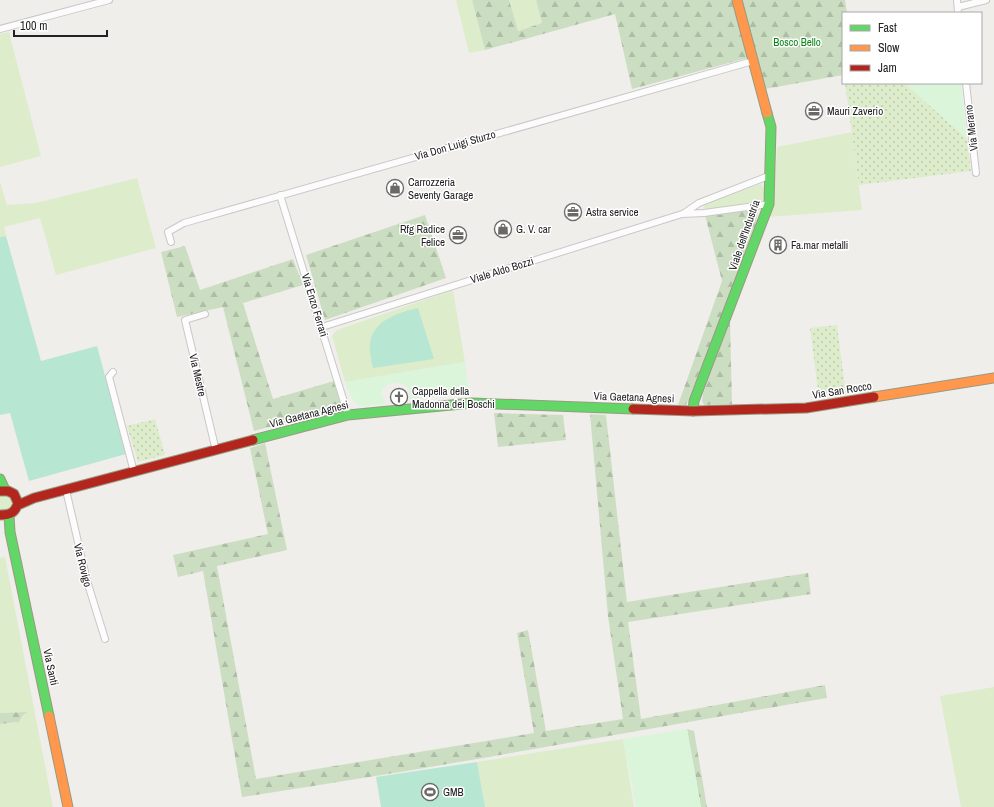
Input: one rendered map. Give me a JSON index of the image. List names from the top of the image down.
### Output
{
  "streets": {
    "street": [
      "Via Merano",
      "Via Don Luigi Sturzo",
      "Viale dell'Industria",
      "Viale Aldo Bozzi",
      "Via Enzo Ferrari",
      "Via Mestre",
      "Via San Rocco",
      "Via Gaetana Agnesi",
      "Via Rovigo",
      "Via Santi"
    ]
  },
  "crossings": [
    ["Via Don Luigi Sturzo", "Viale dell'Industria"],
    ["Via Don Luigi Sturzo", "Via Enzo Ferrari"],
    ["Viale dell'Industria", "Viale Aldo Bozzi"],
    ["Viale dell'Industria", "Via San Rocco"],
    ["Viale dell'Industria", "Via Gaetana Agnesi"],
    ["Viale Aldo Bozzi", "Via Enzo Ferrari"],
    ["Via Enzo Ferrari", "Via Gaetana Agnesi"],
    ["Via Mestre", "Via Gaetana Agnesi"],
    ["Via San Rocco", "Via Gaetana Agnesi"],
    ["Via Gaetana Agnesi", "Via Rovigo"],
    ["Via Gaetana Agnesi", "Via Santi"]
  ],
  "parks": ["Bosco Bello"],
  "places": {
    "office": ["Mauri Zaverio", "Astra service", "Rfg Radice Felice"],
    "shop": ["Carrozzeria Seventy Garage", "G. V. car"],
    "building": ["Fa.mar metalli"],
    "church": ["Cappella della Madonna dei Boschi"],
    "sports": ["GMB"]
  },
  "legend": ["Fast", "Slow", "Jam"],
  "scale_bar": "100 m"
}
